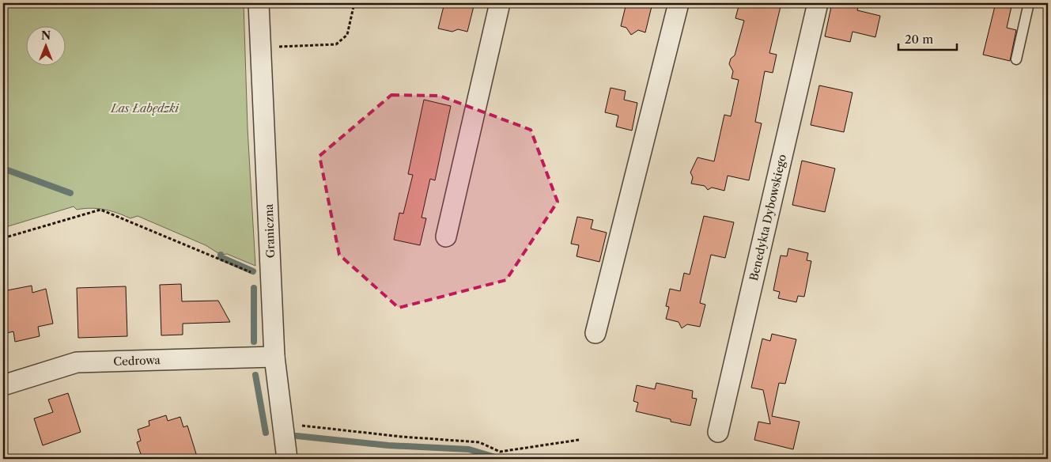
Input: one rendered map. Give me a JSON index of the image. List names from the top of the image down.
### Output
{
  "streets": {
    "street": ["Benedykta Dybowskiego", "Graniczna", "Cedrowa"]
  },
  "crossings": [
    ["Graniczna", "Cedrowa"]
  ],
  "parks": ["Las Łabędzki"],
  "scale_bar": "20 m",
  "north": "top"
}
